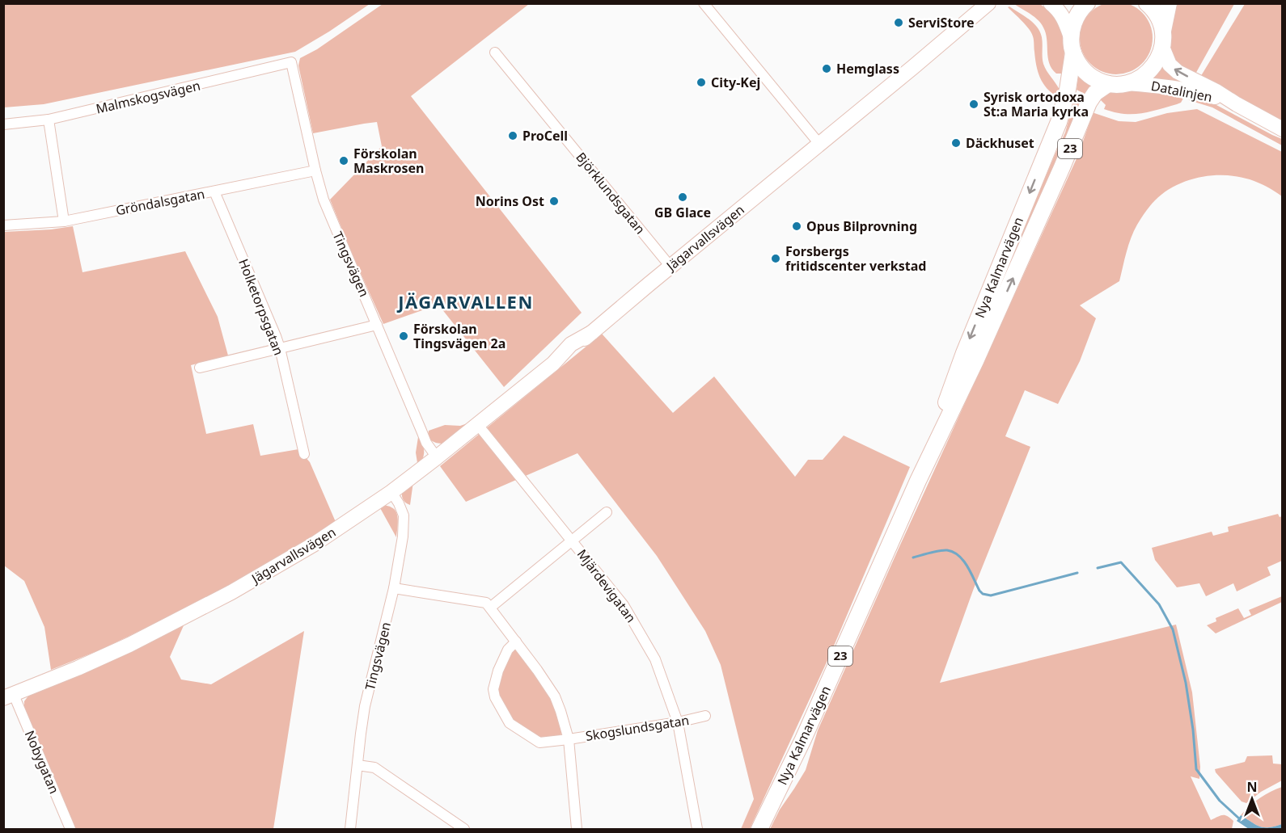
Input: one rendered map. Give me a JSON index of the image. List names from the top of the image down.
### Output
{
  "streets": {
    "main road": ["23", "Nya Kalmarvägen"],
    "street": [
      "Datalinjen",
      "Malmskogsvägen",
      "Björklundsgatan",
      "Gröndalsgatan",
      "Jägarvallsvägen",
      "Tingsvägen",
      "Holketorpsgatan",
      "Mjärdevigatan",
      "Skogslundsgatan",
      "Nobygatan"
    ]
  },
  "crossings": [
    ["Malmskogsvägen", "Tingsvägen"],
    ["23", "Nya Kalmarvägen"],
    ["Björklundsgatan", "Jägarvallsvägen"],
    ["Gröndalsgatan", "Tingsvägen"],
    ["Gröndalsgatan", "Holketorpsgatan"],
    ["Jägarvallsvägen", "Tingsvägen"],
    ["Jägarvallsvägen", "Mjärdevigatan"],
    ["Jägarvallsvägen", "Nobygatan"],
    ["Mjärdevigatan", "Skogslundsgatan"]
  ],
  "one_way": ["Datalinjen"],
  "districts": ["JÄGARVALLEN"],
  "places": [
    "ServiStore",
    "Hemglass",
    "City-Kej",
    "Syrisk ortodoxa St:a Maria kyrka",
    "ProCell",
    "Däckhuset",
    "Förskolan Maskrosen",
    "GB Glace",
    "Norins Ost",
    "Opus Bilprovning",
    "Forsbergs fritidscenter verkstad",
    "Förskolan Tingsvägen 2a"
  ],
  "north": "top"
}
